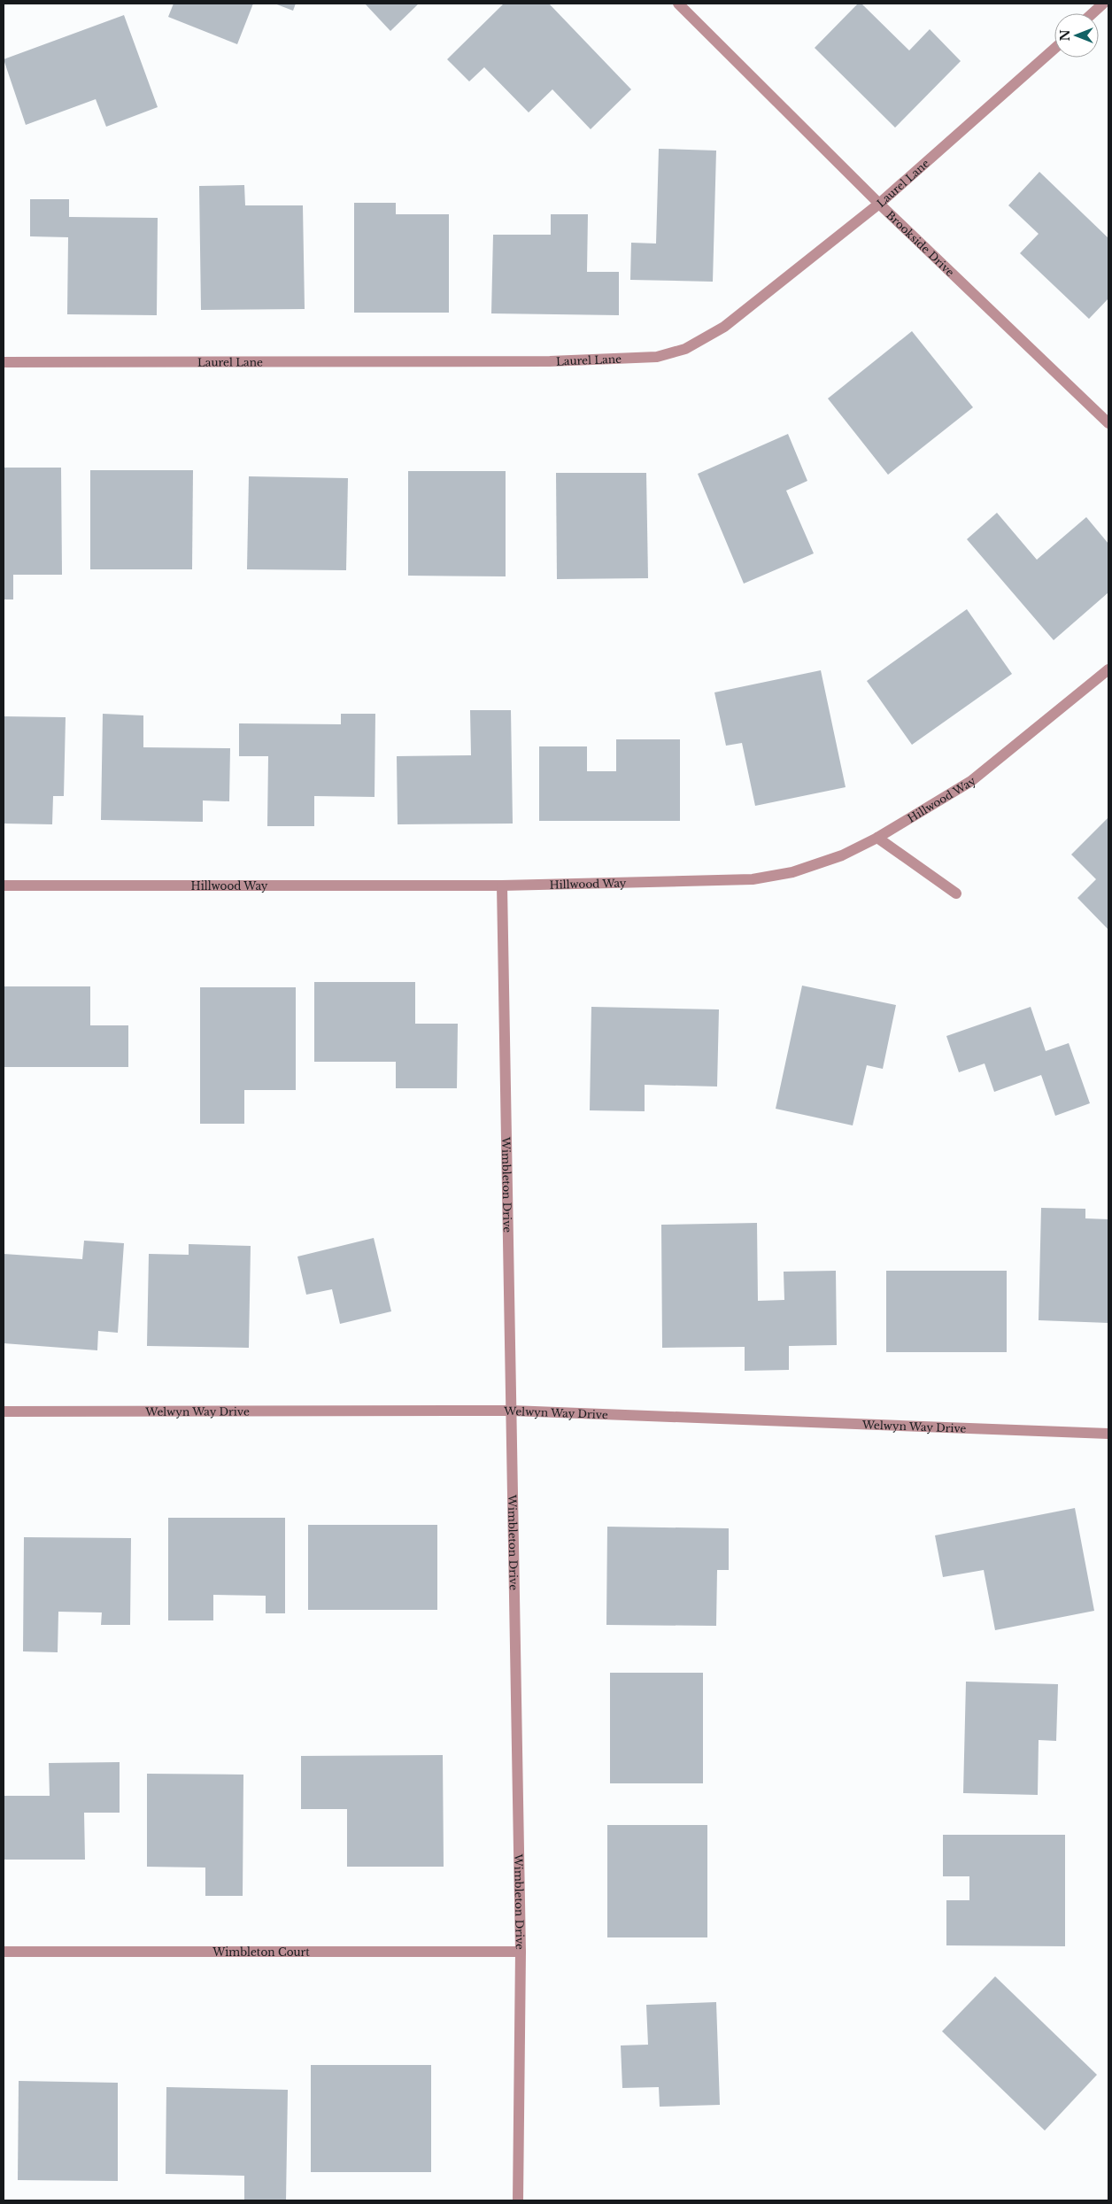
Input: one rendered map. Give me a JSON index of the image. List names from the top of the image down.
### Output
{
  "streets": {
    "street": [
      "Laurel Lane",
      "Brookside Drive",
      "Hillwood Way",
      "Wimbleton Drive",
      "Welwyn Way Drive",
      "Wimbleton Court"
    ]
  },
  "crossings": [
    ["Laurel Lane", "Brookside Drive"],
    ["Hillwood Way", "Wimbleton Drive"],
    ["Wimbleton Drive", "Welwyn Way Drive"],
    ["Wimbleton Drive", "Wimbleton Court"]
  ],
  "north": "left"
}
